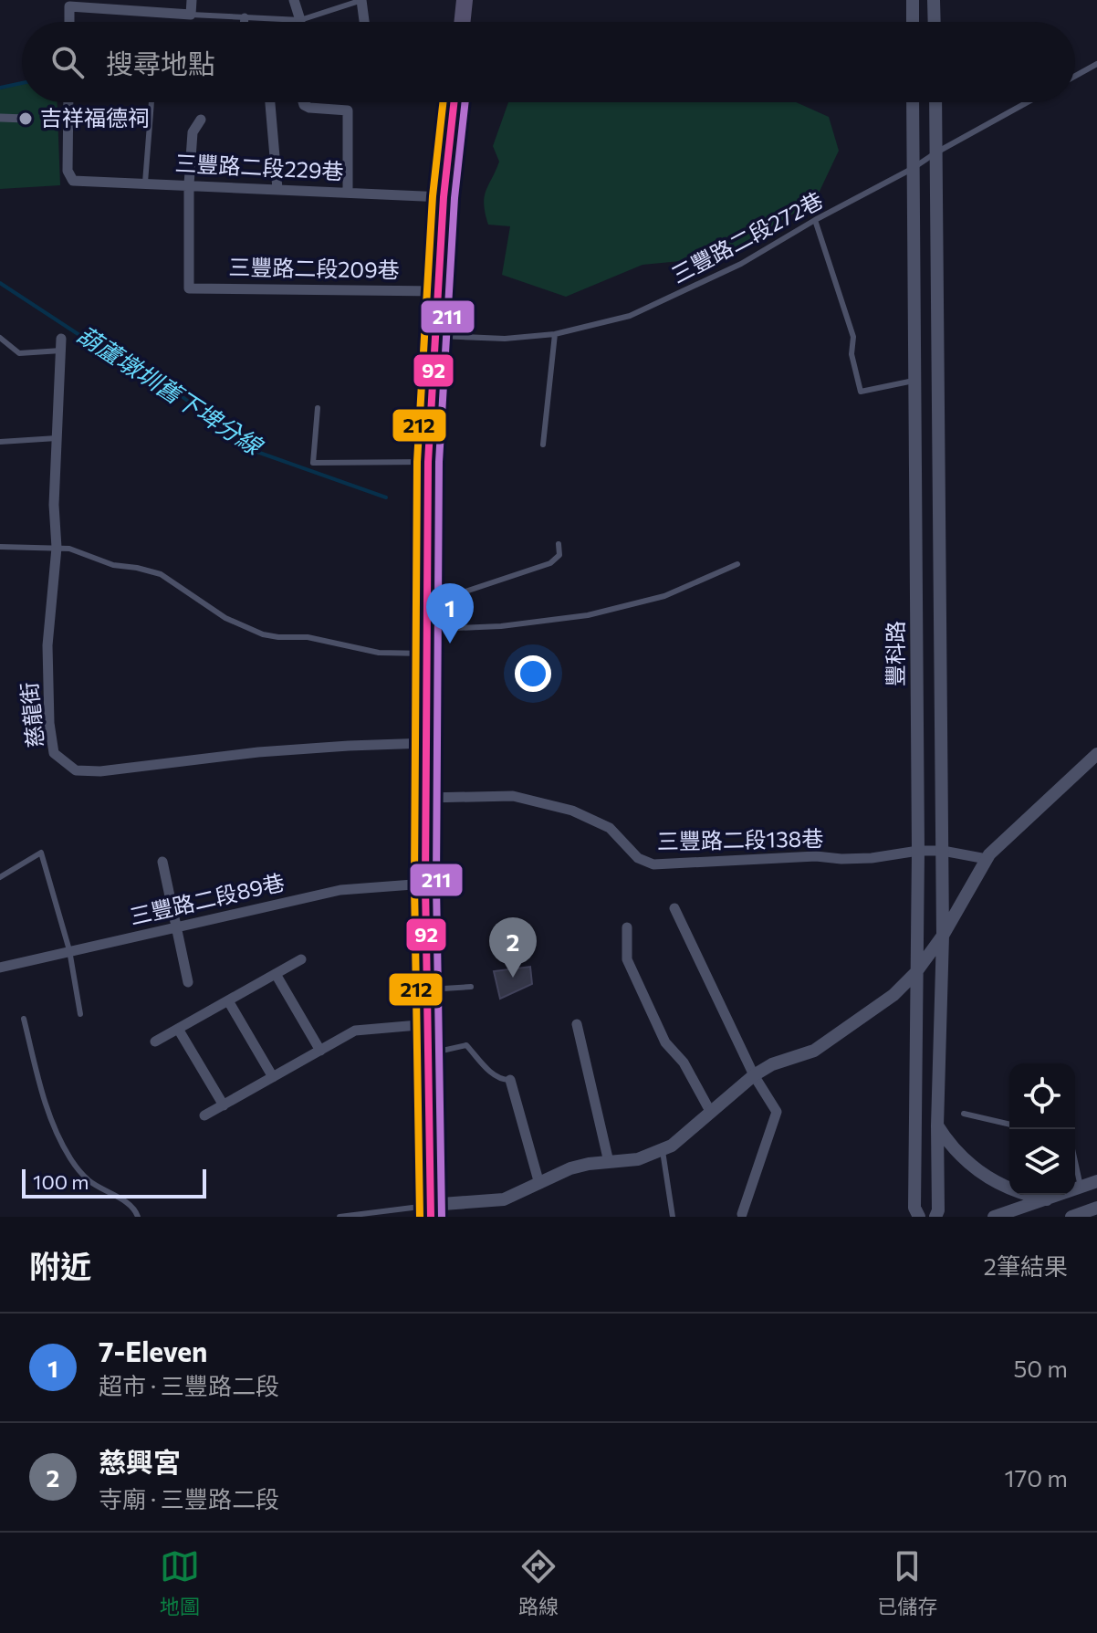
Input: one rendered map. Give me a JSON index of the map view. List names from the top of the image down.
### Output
{
  "streets": {
    "street": [
      "三豐路二段229巷",
      "三豐路二段209巷",
      "豐科路",
      "慈龍街",
      "三豐路二段138巷",
      "三豐路二段89巷"
    ],
    "lane": ["三豐路二段272巷"]
  },
  "crossings": [
    ["三豐路二段229巷", "三豐路二段209巷"],
    ["三豐路二段272巷", "豐科路"],
    ["豐科路", "三豐路二段138巷"]
  ],
  "water": ["葫蘆墩圳舊下埤分線"],
  "places": ["吉祥福德祠"],
  "lines": ["transit line 92", "transit line 211", "transit line 212"],
  "scale_bar": "100 m",
  "page": {
    "search": "搜尋地點",
    "pins": ["1", "2"],
    "scale": "100 m",
    "heading": ["附近", "2筆結果"],
    "list": [
      {
        "mark": "1",
        "name": "7-Eleven",
        "note": "超市 · 三豐路二段",
        "value": "50 m"
      },
      {
        "mark": "2",
        "name": "慈興宮",
        "note": "寺廟 · 三豐路二段",
        "value": "170 m"
      }
    ],
    "nav": ["地圖", "路線", "已儲存"]
  }
}
